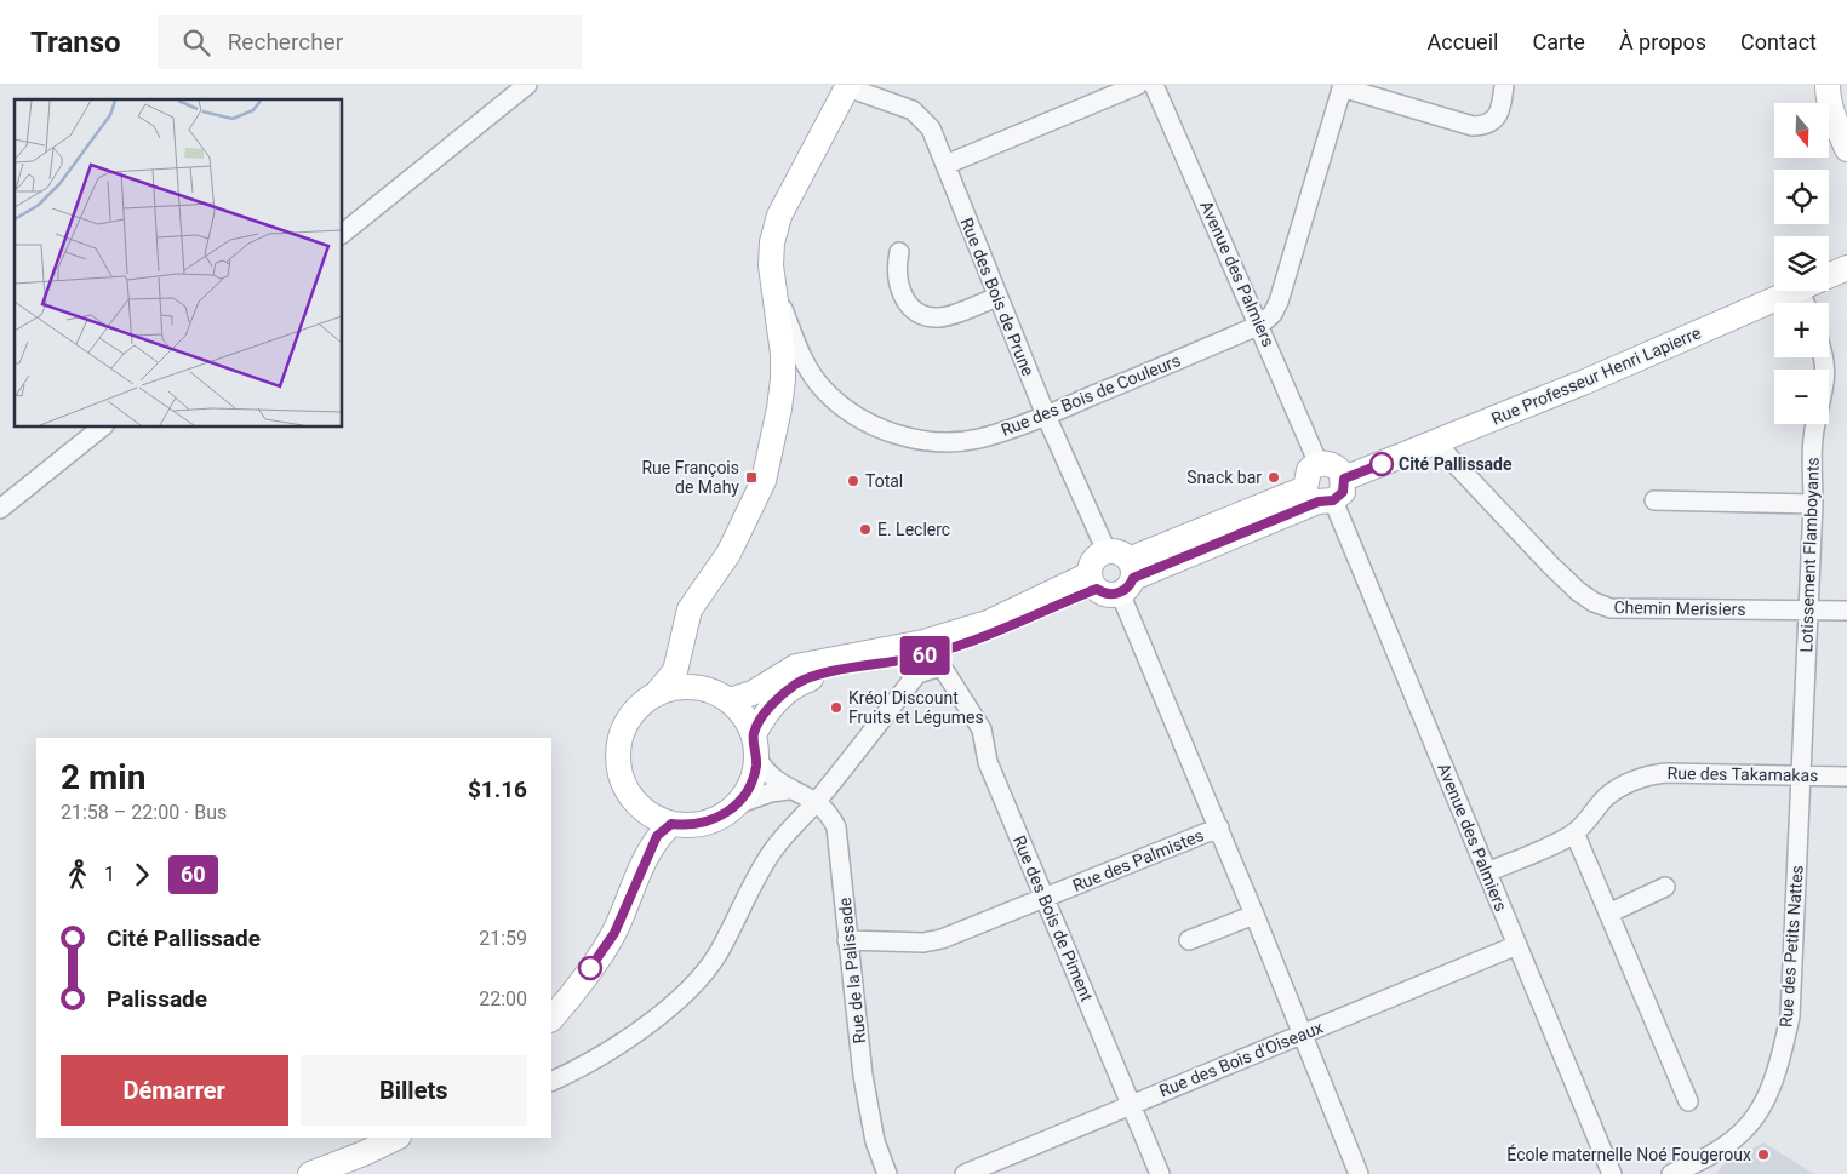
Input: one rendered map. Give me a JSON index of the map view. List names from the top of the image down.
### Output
{
  "streets": {
    "main road": ["Rue Professeur Henri Lapierre"],
    "street": [
      "Avenue des Palmiers",
      "Rue des Bois de Prune",
      "Rue des Bois de Couleurs",
      "Lotissement Flamboyants",
      "Chemin Merisiers",
      "Rue des Takamakas",
      "Rue des Palmistes",
      "Rue des Bois de Piment",
      "Rue des Petits Nattes",
      "Rue de la Palissade",
      "Rue des Bois d'Oiseaux"
    ]
  },
  "crossings": [
    ["Avenue des Palmiers", "Rue Professeur Henri Lapierre"],
    ["Avenue des Palmiers", "Rue des Bois de Couleurs"],
    ["Avenue des Palmiers", "Rue des Takamakas"],
    ["Avenue des Palmiers", "Rue des Bois d'Oiseaux"],
    ["Rue des Bois de Prune", "Rue des Bois de Couleurs"],
    ["Rue des Bois de Prune", "Rue des Palmistes"],
    ["Rue des Bois de Prune", "Rue des Bois d'Oiseaux"],
    ["Rue Professeur Henri Lapierre", "Chemin Merisiers"],
    ["Lotissement Flamboyants", "Chemin Merisiers"],
    ["Lotissement Flamboyants", "Rue des Takamakas"],
    ["Lotissement Flamboyants", "Rue des Petits Nattes"],
    ["Rue des Takamakas", "Rue des Petits Nattes"],
    ["Rue des Palmistes", "Rue des Bois de Piment"],
    ["Rue des Palmistes", "Rue de la Palissade"],
    ["Rue des Bois de Piment", "Rue des Bois d'Oiseaux"]
  ],
  "places": {
    "other": [
      "Cité Pallissade",
      "Snack bar",
      "Total",
      "E. Leclerc",
      "Kréol Discount Fruits et Légumes",
      "École maternelle Noé Fougeroux"
    ],
    "transit": ["Rue François de Mahy"]
  },
  "lines": ["bus line 60"],
  "north": "bottom",
  "page": {
    "header": "Transo",
    "search": "Rechercher",
    "nav": [
      "Accueil",
      "Carte",
      "À propos",
      "Contact"
    ],
    "on_map": "60",
    "map_buttons": ["+", "−"],
    "heading": ["2 min", "21:58 – 22:00 · Bus", "$1.16"],
    "legs": ["1", "60"],
    "list": [
      {
        "name": "Cité Pallissade",
        "value": "21:59"
      },
      {
        "name": "Palissade",
        "value": "22:00"
      }
    ],
    "buttons": ["Démarrer", "Billets"]
  }
}
